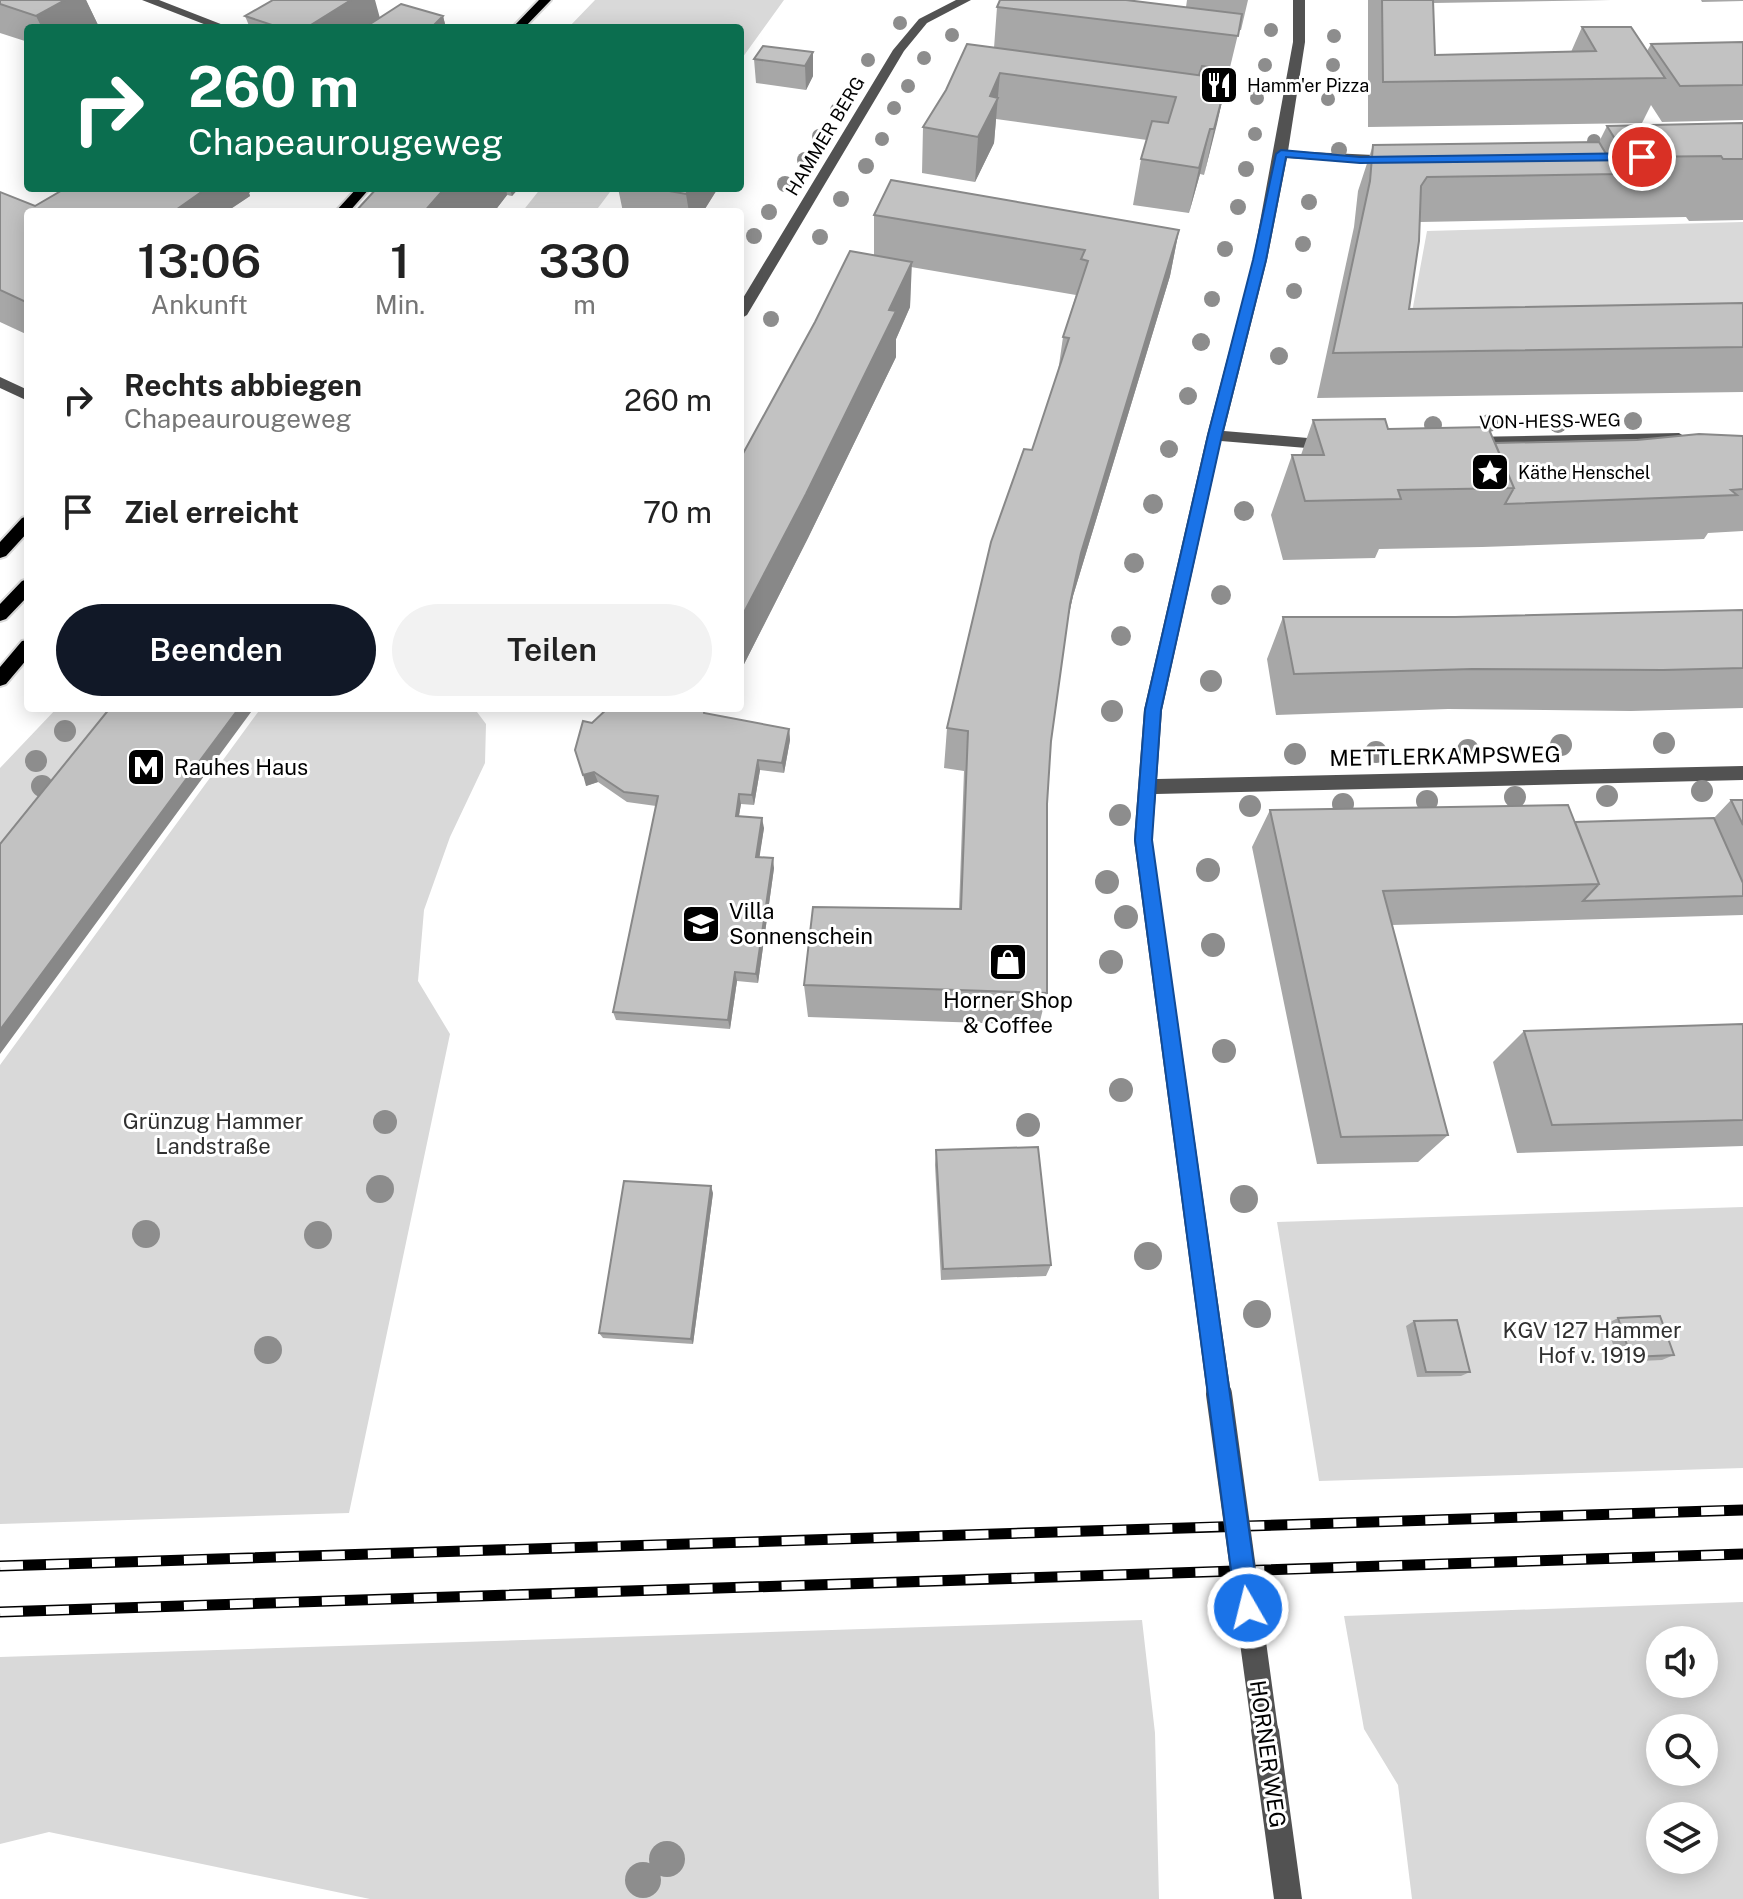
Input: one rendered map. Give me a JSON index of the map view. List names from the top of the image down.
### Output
{
  "streets": {
    "street": [
      "HAMMER BERG",
      "VON-HESS-WEG",
      "METTLERKAMPSWEG",
      "HORNER WEG"
    ]
  },
  "crossings": [
    ["METTLERKAMPSWEG", "HORNER WEG"]
  ],
  "parks": ["Grünzug Hammer Landstraße", "KGV 127 Hammer Hof v. 1919"],
  "places": {
    "restaurant": ["Hamm'er Pizza"],
    "place": ["Käthe Henschel"],
    "metro station": ["Rauhes Haus"],
    "school or university": ["Villa Sonnenschein"],
    "shop": ["Horner Shop & Coffee"]
  },
  "page": {
    "turn": ["260 m", "Chapeaurougeweg"],
    "eta": [
      "13:06",
      "Ankunft",
      "1",
      "Min.",
      "330",
      "m"
    ],
    "list": [
      {
        "name": "Rechts abbiegen",
        "note": "Chapeaurougeweg",
        "value": "260 m"
      },
      {
        "name": "Ziel erreicht",
        "value": "70 m"
      }
    ],
    "buttons": ["Beenden", "Teilen"]
  }
}
